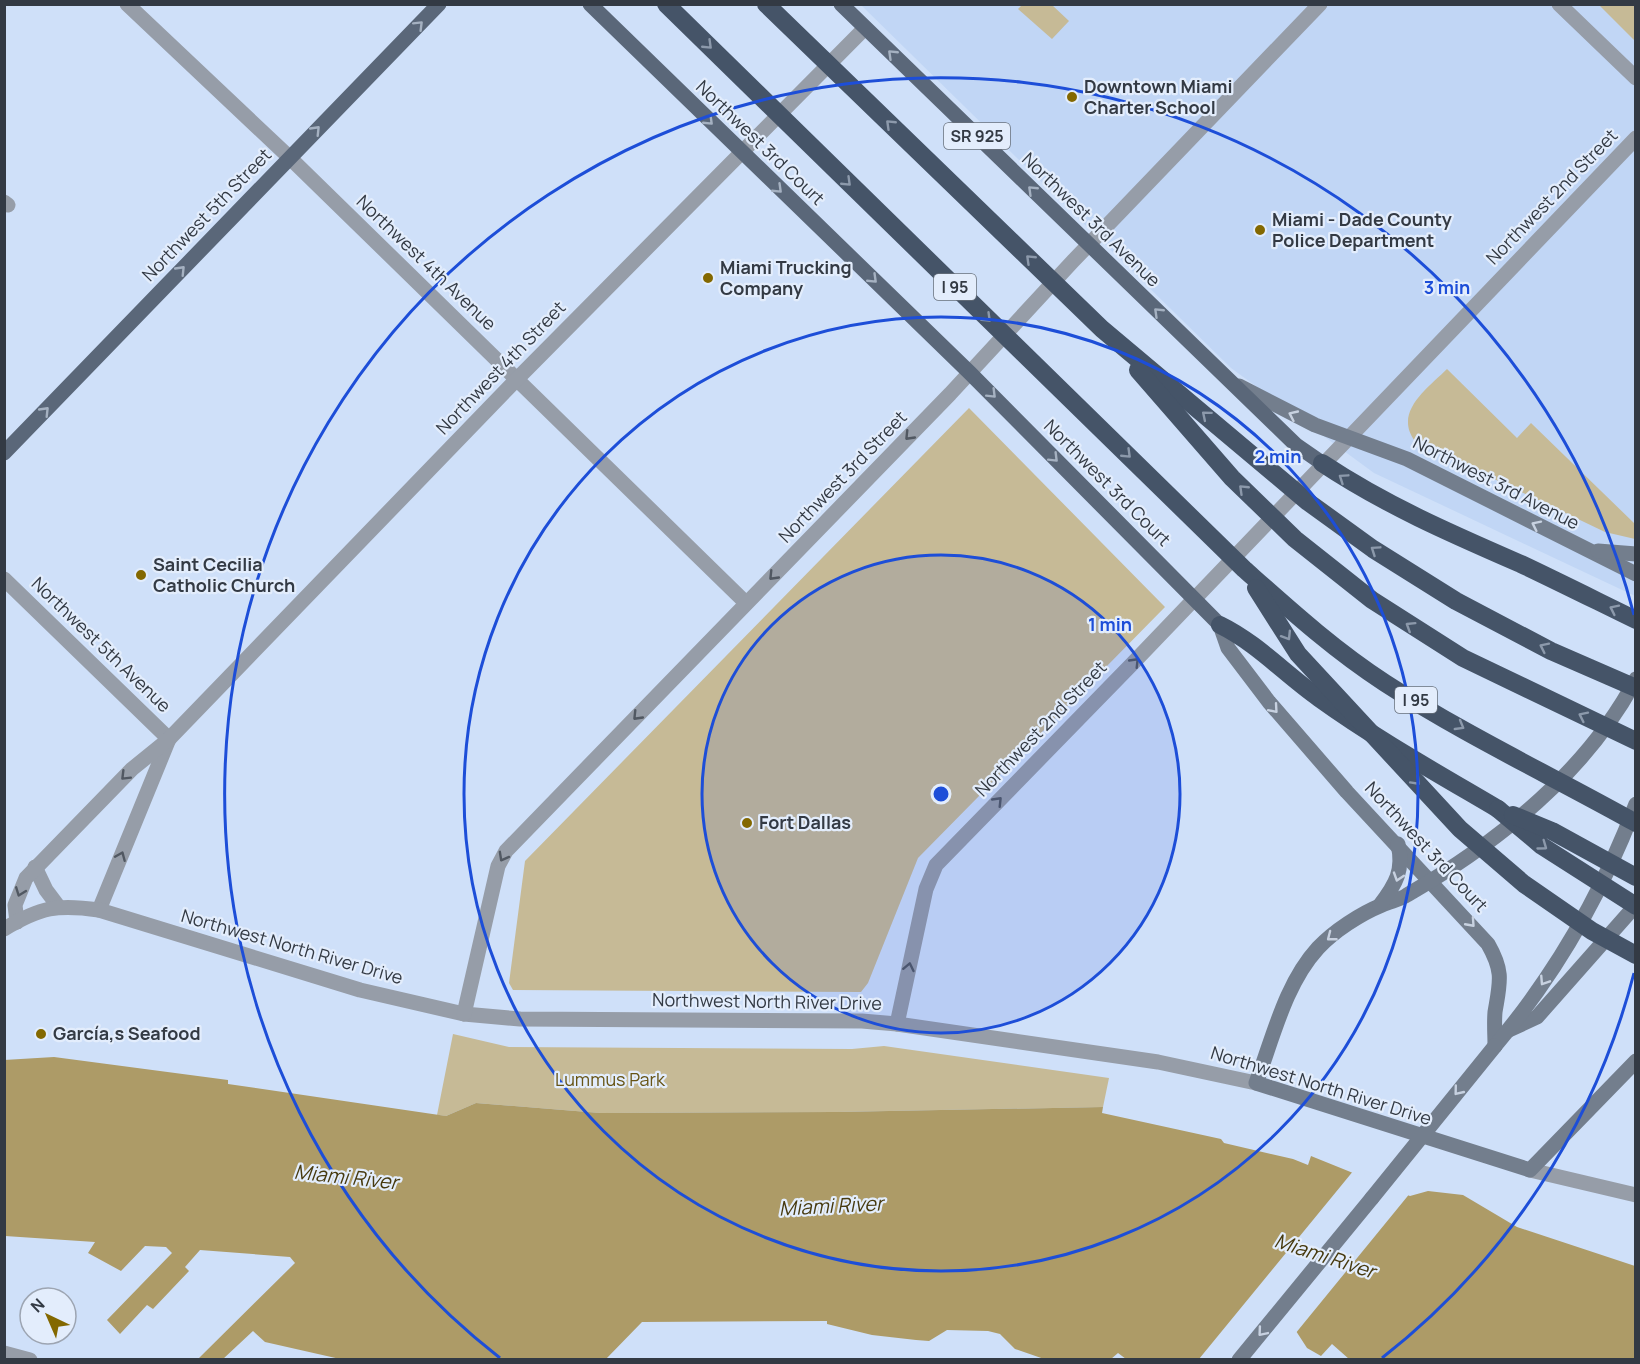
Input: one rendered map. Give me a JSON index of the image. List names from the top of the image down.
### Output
{
  "streets": {
    "highway": ["I 95"],
    "main road": [
      "SR 925",
      "Northwest 3rd Court",
      "Northwest 5th Street",
      "Northwest 3rd Avenue",
      "Northwest North River Drive"
    ],
    "street": [
      "Northwest 2nd Street",
      "Northwest 4th Avenue",
      "Northwest 4th Street",
      "Northwest 3rd Street",
      "Northwest 5th Avenue"
    ]
  },
  "crossings": [
    ["Northwest 3rd Court", "Northwest 2nd Street"],
    ["Northwest 3rd Court", "Northwest 4th Street"],
    ["Northwest 3rd Court", "Northwest 3rd Street"],
    ["Northwest 2nd Street", "Northwest 3rd Avenue"],
    ["Northwest 2nd Street", "Northwest North River Drive"],
    ["Northwest 5th Street", "Northwest 4th Avenue"],
    ["Northwest 3rd Avenue", "Northwest 4th Street"],
    ["Northwest 3rd Avenue", "Northwest 3rd Street"],
    ["Northwest 4th Avenue", "Northwest 4th Street"],
    ["Northwest 4th Avenue", "Northwest 3rd Street"],
    ["Northwest 4th Street", "Northwest 5th Avenue"],
    ["Northwest 4th Street", "Northwest North River Drive"],
    ["Northwest 3rd Street", "Northwest North River Drive"]
  ],
  "one_way": [
    "Northwest 3rd Court",
    "Northwest 2nd Street",
    "Northwest 5th Street",
    "Northwest 3rd Avenue",
    "Northwest 3rd Street"
  ],
  "water": ["Miami River"],
  "parks": ["Lummus Park"],
  "places": [
    "Downtown Miami Charter School",
    "Miami - Dade County Police Department",
    "Miami Trucking Company",
    "Saint Cecilia Catholic Church",
    "Fort Dallas",
    "García,s Seafood"
  ],
  "north": "top left",
  "rings": ["3 min", "2 min", "1 min"]
}
